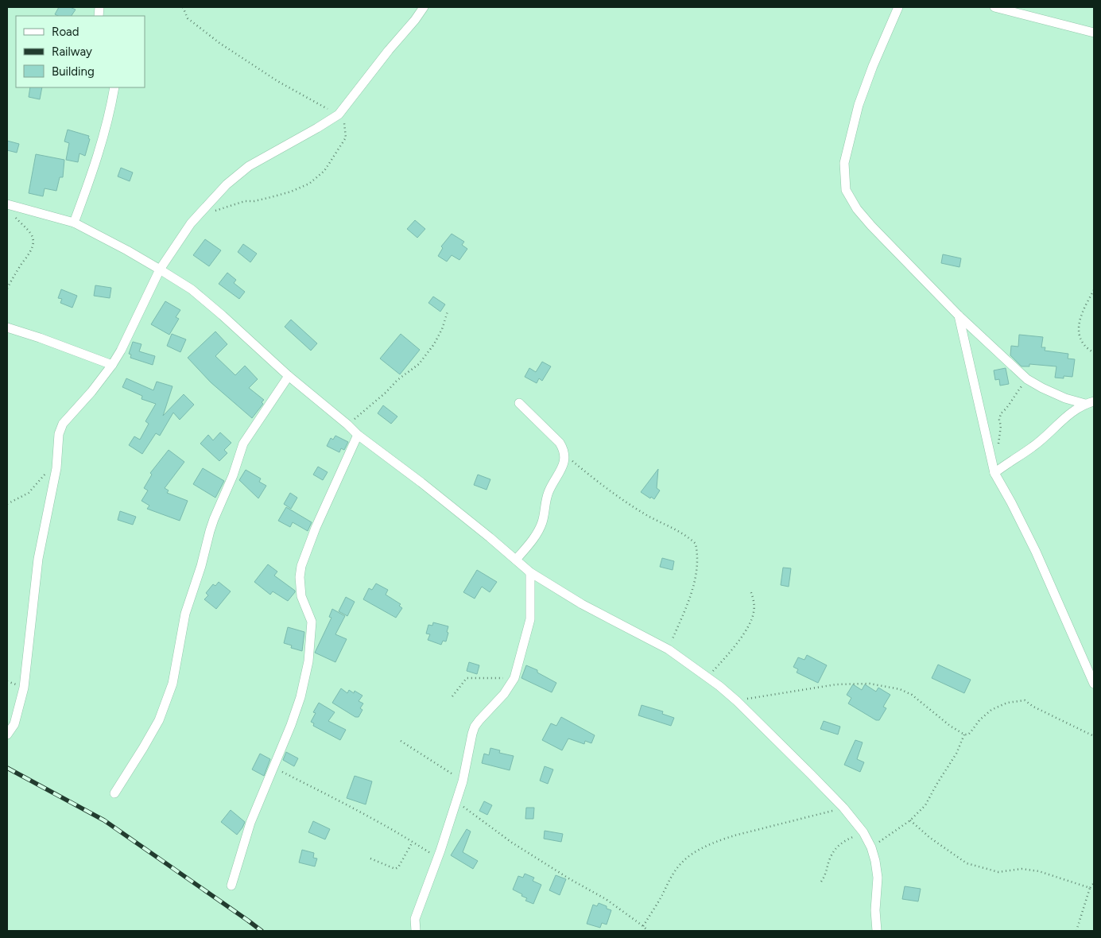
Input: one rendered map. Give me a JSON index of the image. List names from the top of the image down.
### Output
{
  "legend": ["Road", "Railway", "Building"]
}
